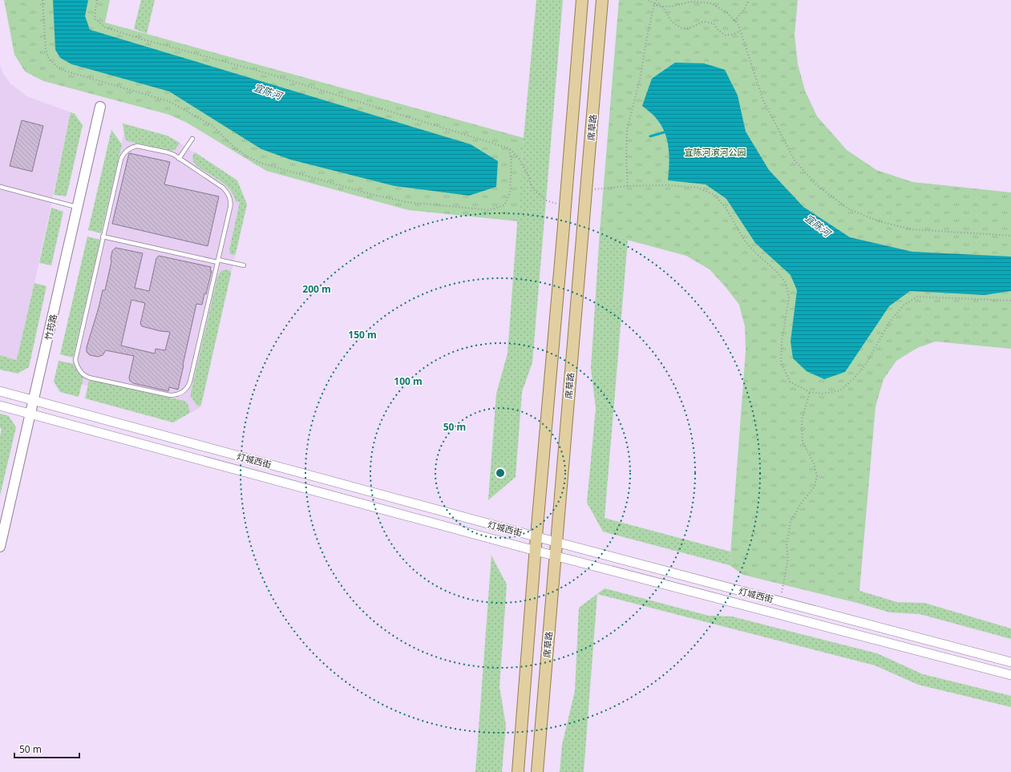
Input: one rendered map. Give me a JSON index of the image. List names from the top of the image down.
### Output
{
  "streets": {
    "main road": ["席草路", "竹筠路"],
    "street": ["灯城西街"]
  },
  "crossings": [
    ["席草路", "灯城西街"],
    ["竹筠路", "灯城西街"]
  ],
  "water": ["宜陈河"],
  "parks": ["宜陈河滨河公园"],
  "scale_bar": "50 m",
  "rings": [
    "200 m",
    "150 m",
    "100 m",
    "50 m"
  ]
}
